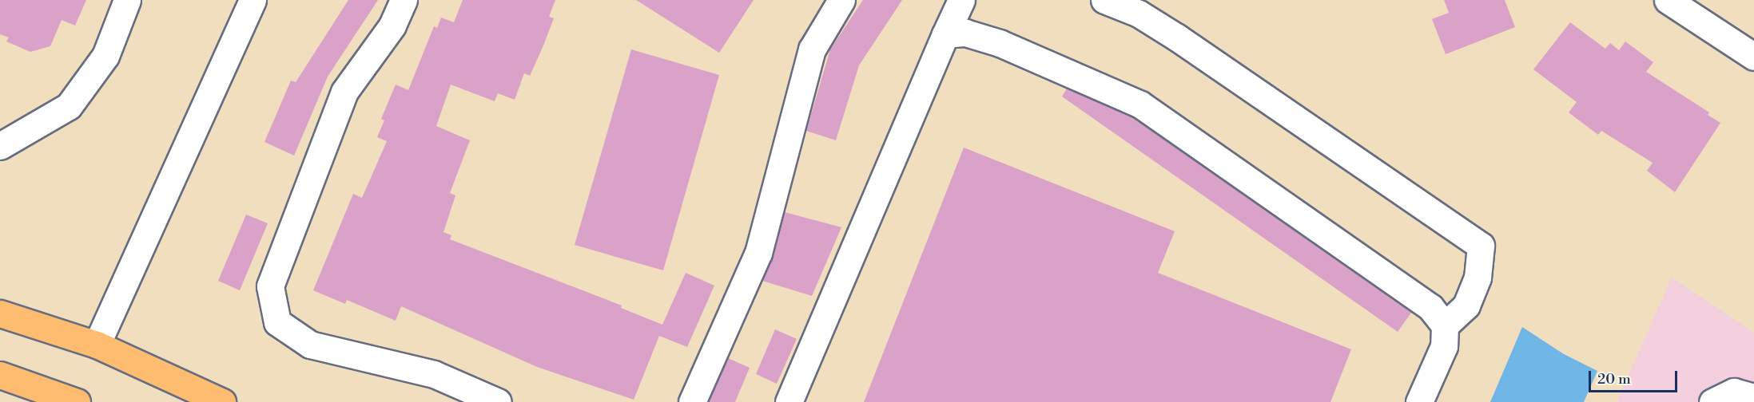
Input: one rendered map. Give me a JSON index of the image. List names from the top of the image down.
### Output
{
  "scale_bar": "20 m"
}
